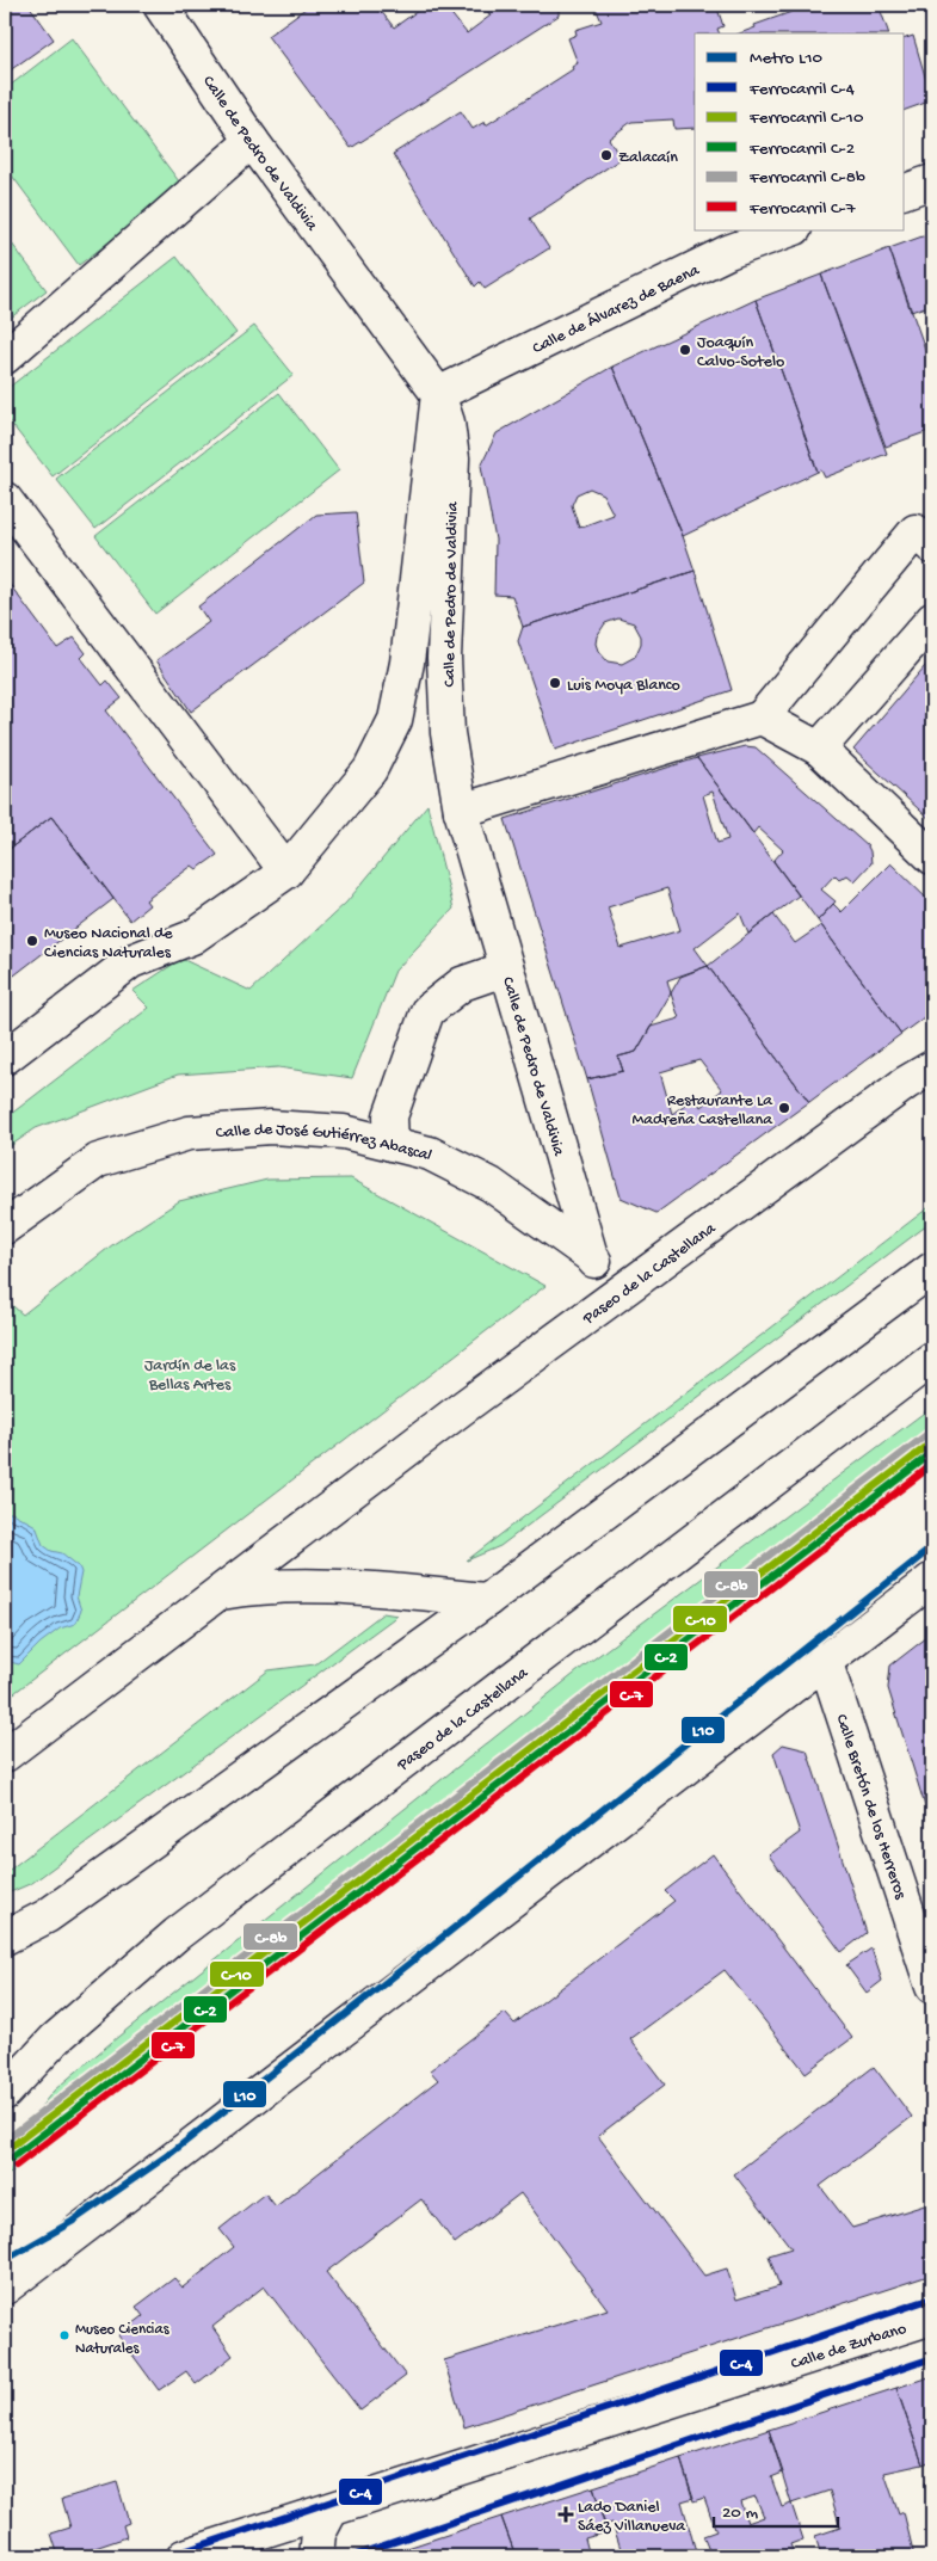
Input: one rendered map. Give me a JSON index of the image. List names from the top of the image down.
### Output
{
  "streets": {
    "main road": [
      "Calle de Pedro de Valdivia",
      "Calle de Álvarez de Baena",
      "Calle de José Gutiérrez Abascal",
      "Paseo de la Castellana",
      "Calle Bretón de los Herreros",
      "Calle de Zurbano"
    ]
  },
  "crossings": [
    ["Calle de Pedro de Valdivia", "Calle de Álvarez de Baena"],
    ["Calle de Pedro de Valdivia", "Calle de José Gutiérrez Abascal"],
    ["Calle de José Gutiérrez Abascal", "Paseo de la Castellana"]
  ],
  "parks": ["Jardín de las Bellas Artes"],
  "places": {
    "other": [
      "Zalacaín",
      "Joaquín Calvo-Sotelo",
      "Luis Moya Blanco",
      "Museo Nacional de Ciencias Naturales",
      "Restaurante La Madreña Castellana",
      "Museo Ciencias Naturales"
    ],
    "health": ["Lado Daniel Sáez Villanueva"]
  },
  "lines": [
    "rail line C-8b",
    "rail line C-10",
    "rail line C-2",
    "rail line C-7",
    "metro line L10",
    "rail line C-4"
  ],
  "legend": [
    "Metro L10",
    "Ferrocarril C-4",
    "Ferrocarril C-10",
    "Ferrocarril C-2",
    "Ferrocarril C-8b",
    "Ferrocarril C-7"
  ],
  "scale_bar": "20 m"
}
